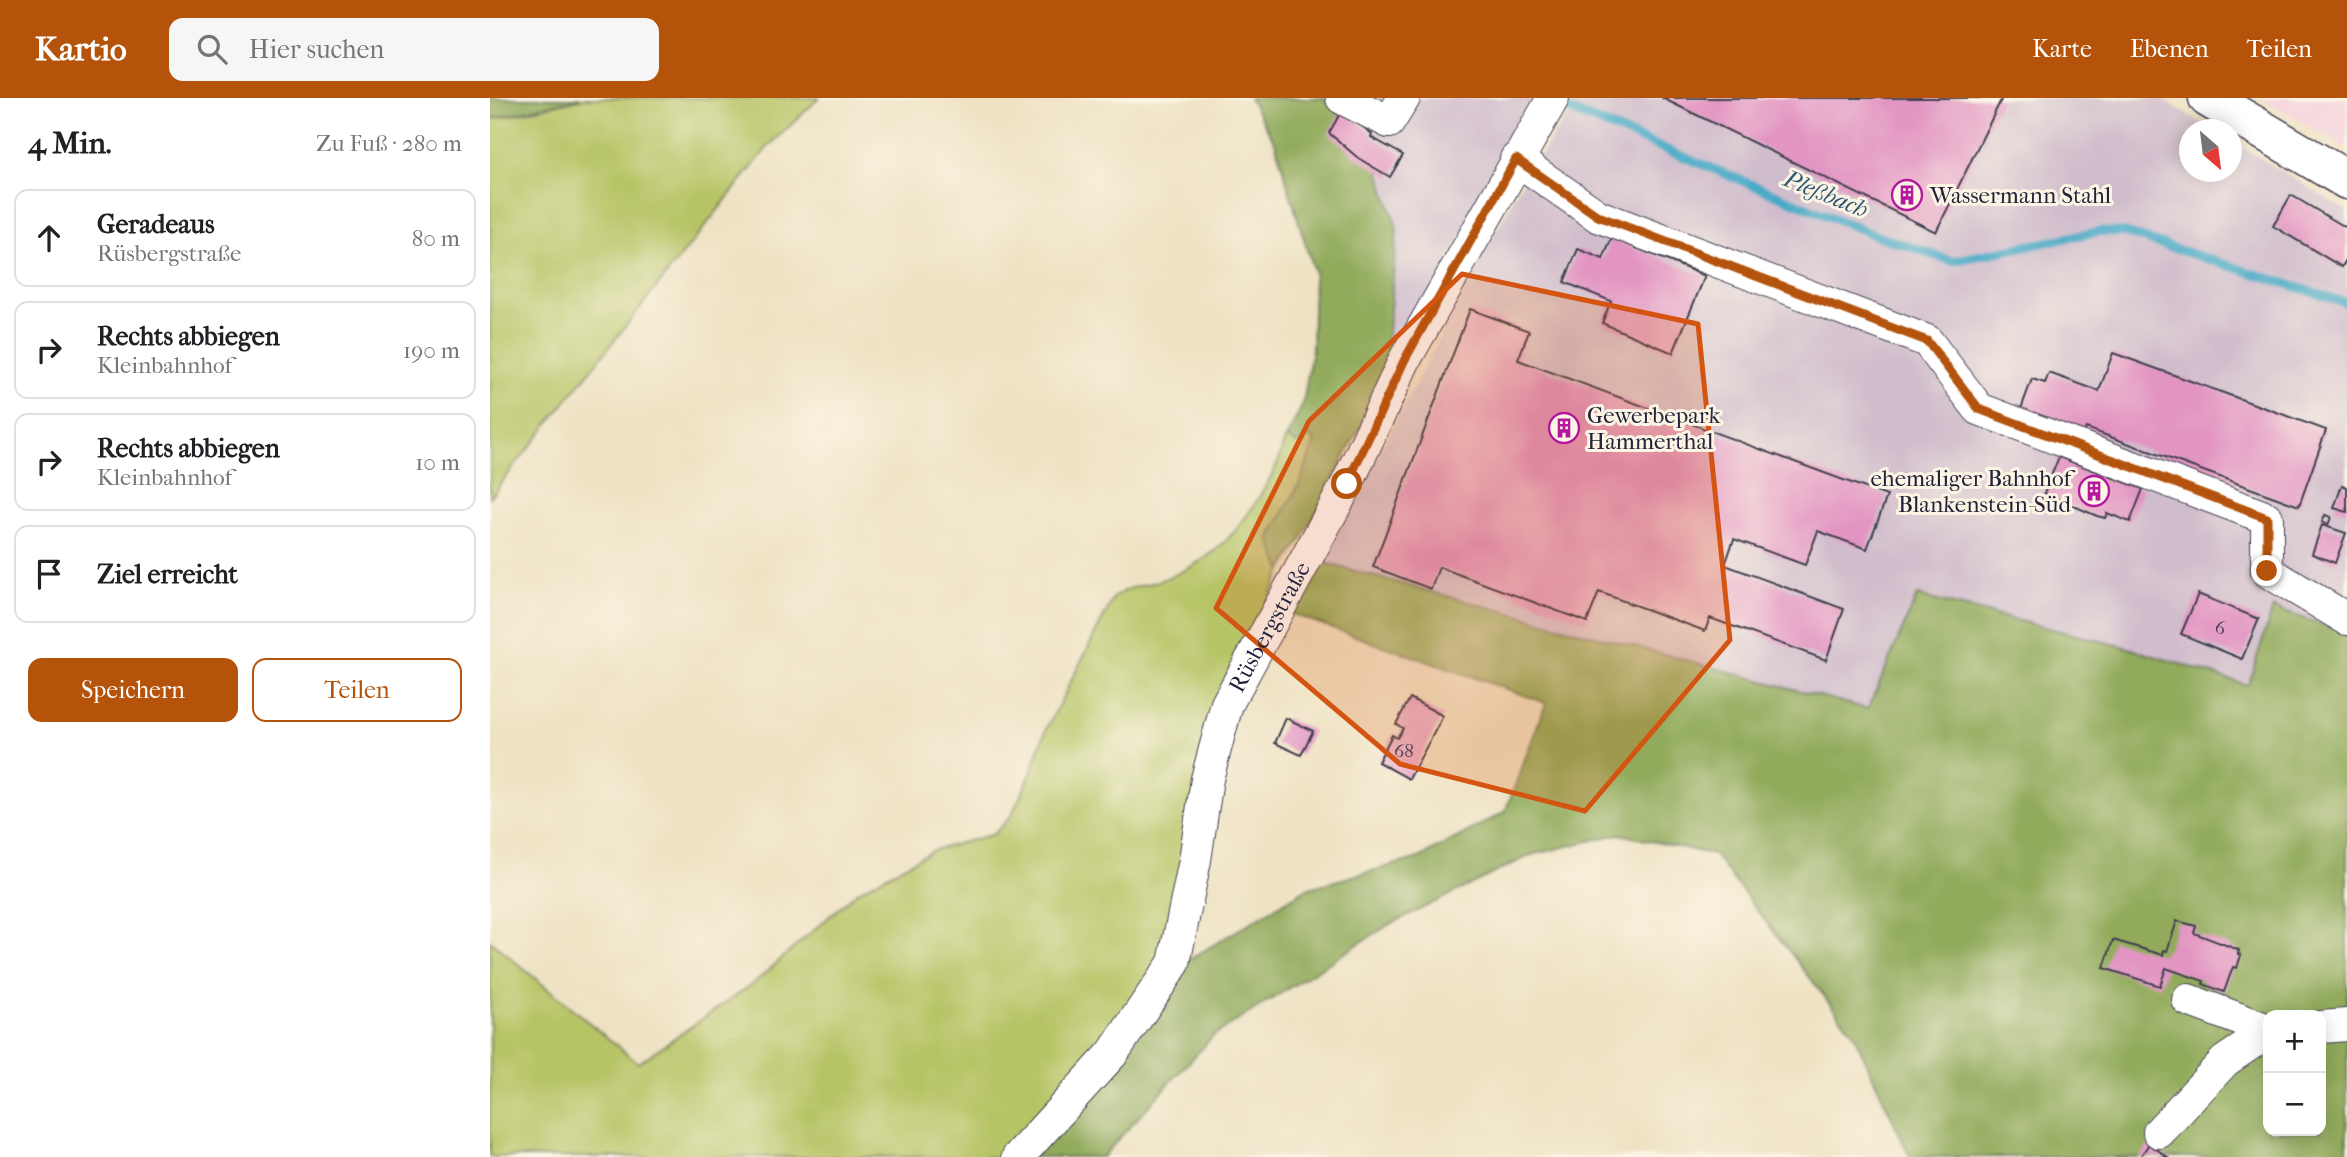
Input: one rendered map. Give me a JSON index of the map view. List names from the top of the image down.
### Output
{
  "streets": {
    "street": ["Rüsbergstraße"]
  },
  "water": ["Pleßbach"],
  "places": {
    "building": ["Wassermann Stahl", "Gewerbepark Hammerthal", "ehemaliger Bahnhof Blankenstein-Süd"]
  },
  "house_numbers": ["6", "68"],
  "north": "bottom right",
  "page": {
    "header": "Kartio",
    "search": "Hier suchen",
    "nav": ["Karte", "Ebenen", "Teilen"],
    "heading": ["4 Min.", "Zu Fuß · 280 m"],
    "list": [
      ["Geradeaus", "Rüsbergstraße", "80 m"],
      ["Rechts abbiegen", "Kleinbahnhof", "190 m"],
      ["Rechts abbiegen", "Kleinbahnhof", "10 m"],
      "Ziel erreicht"
    ],
    "buttons": ["Speichern", "Teilen"],
    "map_buttons": ["+", "−"]
  }
}
